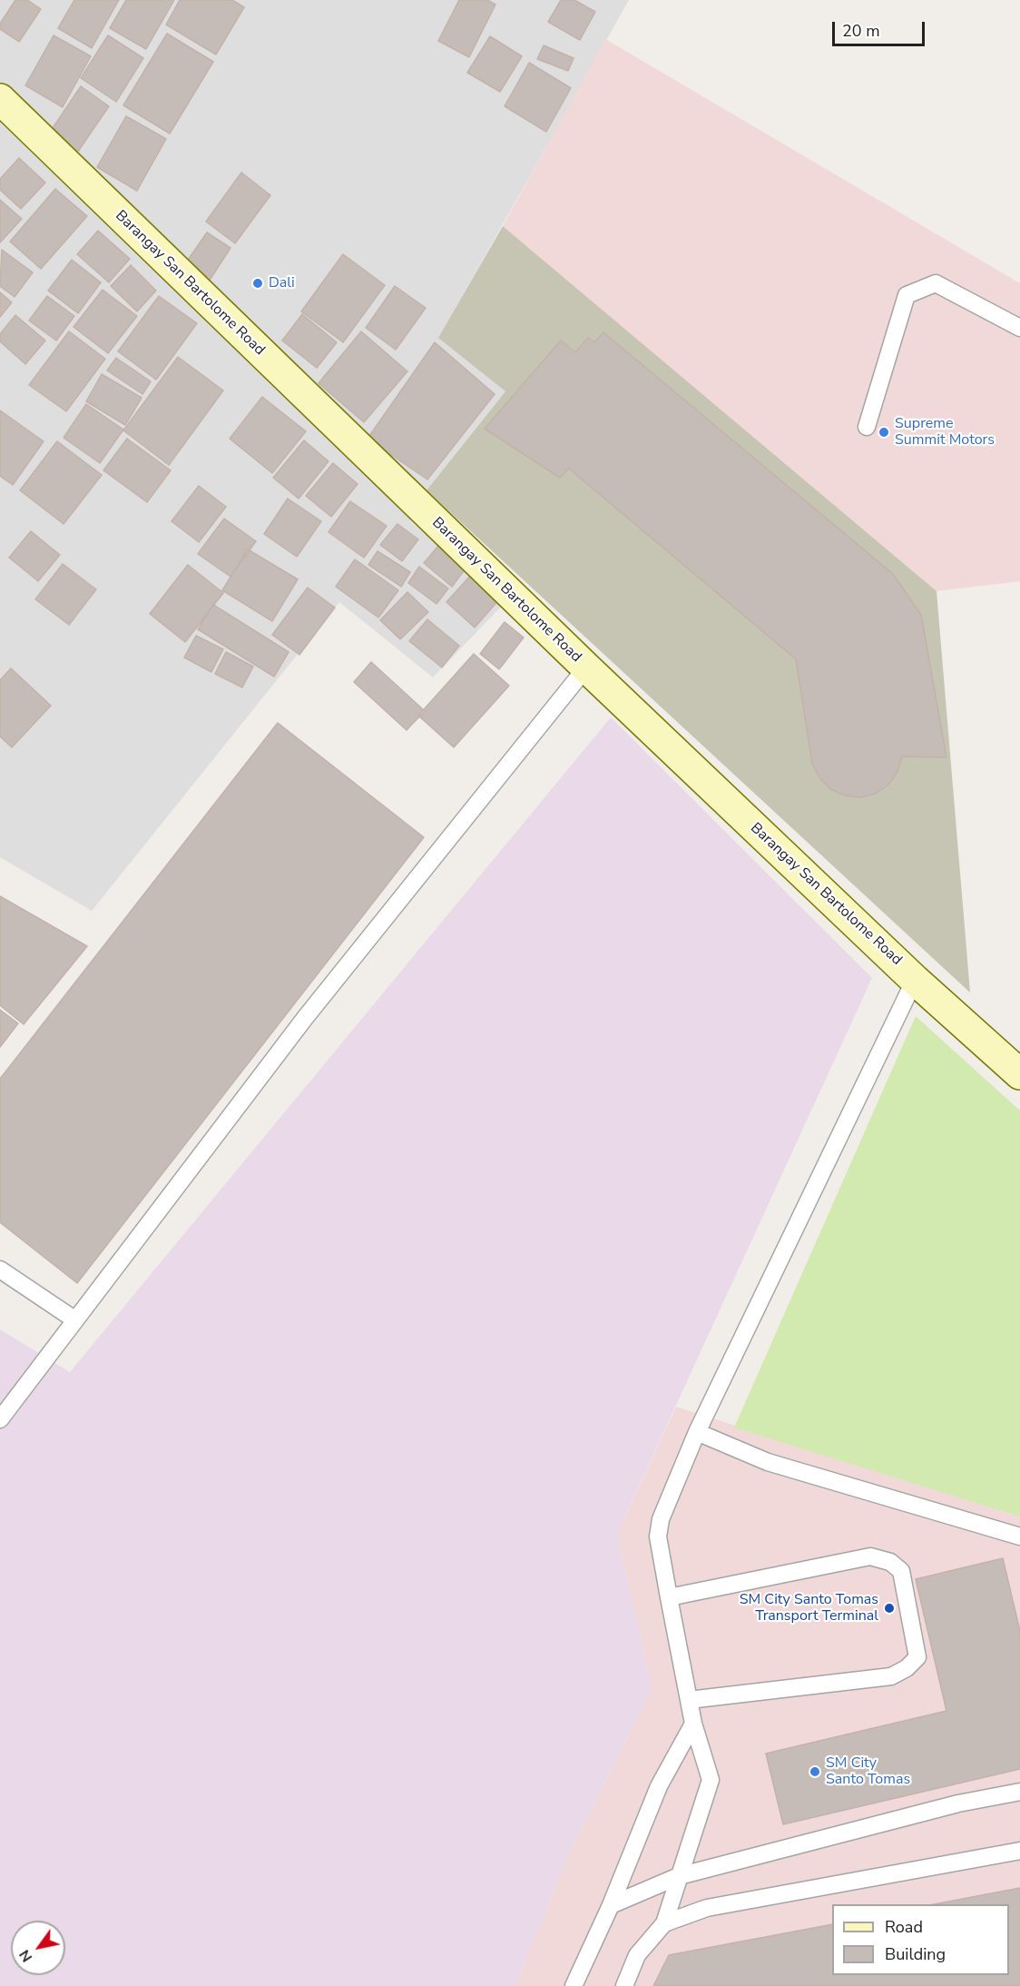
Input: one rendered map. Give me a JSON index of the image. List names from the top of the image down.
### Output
{
  "streets": {
    "street": ["Barangay San Bartolome Road"]
  },
  "places": [
    "Dali",
    "Supreme Summit Motors",
    "SM City Santo Tomas Transport Terminal",
    "SM City Santo Tomas"
  ],
  "legend": ["Road", "Building"],
  "scale_bar": "20 m",
  "north": "bottom left"
}
